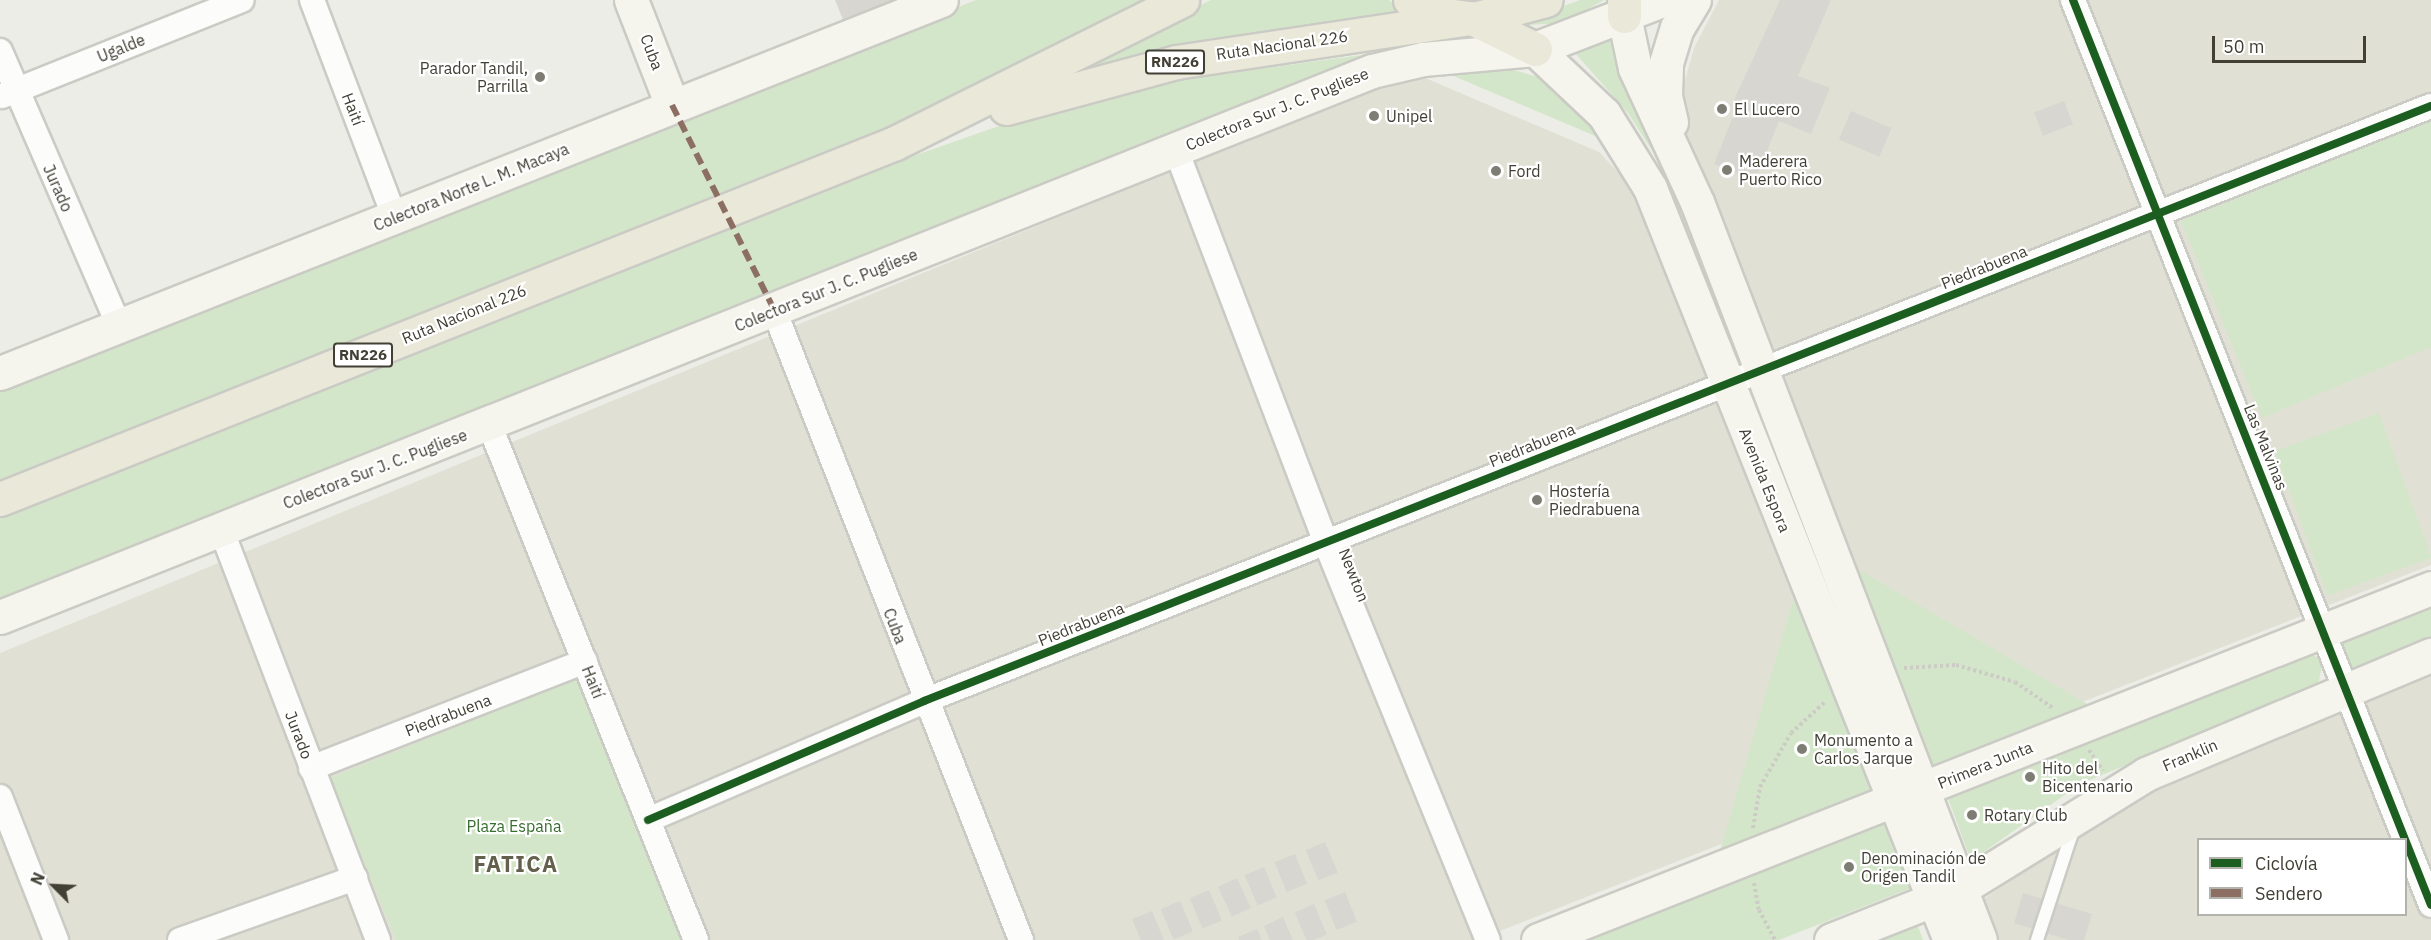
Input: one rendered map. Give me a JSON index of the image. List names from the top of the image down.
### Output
{
  "streets": {
    "highway": ["Ruta Nacional 226", "RN226"],
    "main road": [
      "Cuba",
      "Colectora Sur J. C. Pugliese",
      "Colectora Norte L. M. Macaya",
      "Avenida Espora",
      "Franklin",
      "Primera Junta"
    ],
    "street": [
      "Ugalde",
      "Haití",
      "Jurado",
      "Piedrabuena",
      "Las Malvinas",
      "Newton"
    ]
  },
  "crossings": [
    ["Ugalde", "Jurado"],
    ["Cuba", "Colectora Sur J. C. Pugliese"],
    ["Cuba", "Colectora Norte L. M. Macaya"],
    ["Cuba", "Piedrabuena"],
    ["Haití", "Colectora Sur J. C. Pugliese"],
    ["Haití", "Colectora Norte L. M. Macaya"],
    ["Haití", "Piedrabuena"],
    ["Colectora Sur J. C. Pugliese", "Jurado"],
    ["Colectora Sur J. C. Pugliese", "Avenida Espora"],
    ["Colectora Sur J. C. Pugliese", "Newton"],
    ["Colectora Norte L. M. Macaya", "Jurado"],
    ["Jurado", "Piedrabuena"],
    ["Piedrabuena", "Las Malvinas"],
    ["Piedrabuena", "Avenida Espora"],
    ["Piedrabuena", "Newton"],
    ["Las Malvinas", "Franklin"],
    ["Las Malvinas", "Primera Junta"],
    ["Avenida Espora", "Franklin"],
    ["Avenida Espora", "Primera Junta"]
  ],
  "districts": ["FATICA"],
  "parks": ["Plaza España"],
  "places": [
    "Parador Tandil, Parrilla",
    "El Lucero",
    "Unipel",
    "Maderera Puerto Rico",
    "Ford",
    "Hostería Piedrabuena",
    "Monumento a Carlos Jarque",
    "Hito del Bicentenario",
    "Rotary Club",
    "Denominación de Origen Tandil"
  ],
  "legend": ["Ciclovía", "Sendero"],
  "scale_bar": "50 m",
  "north": "top left"
}
